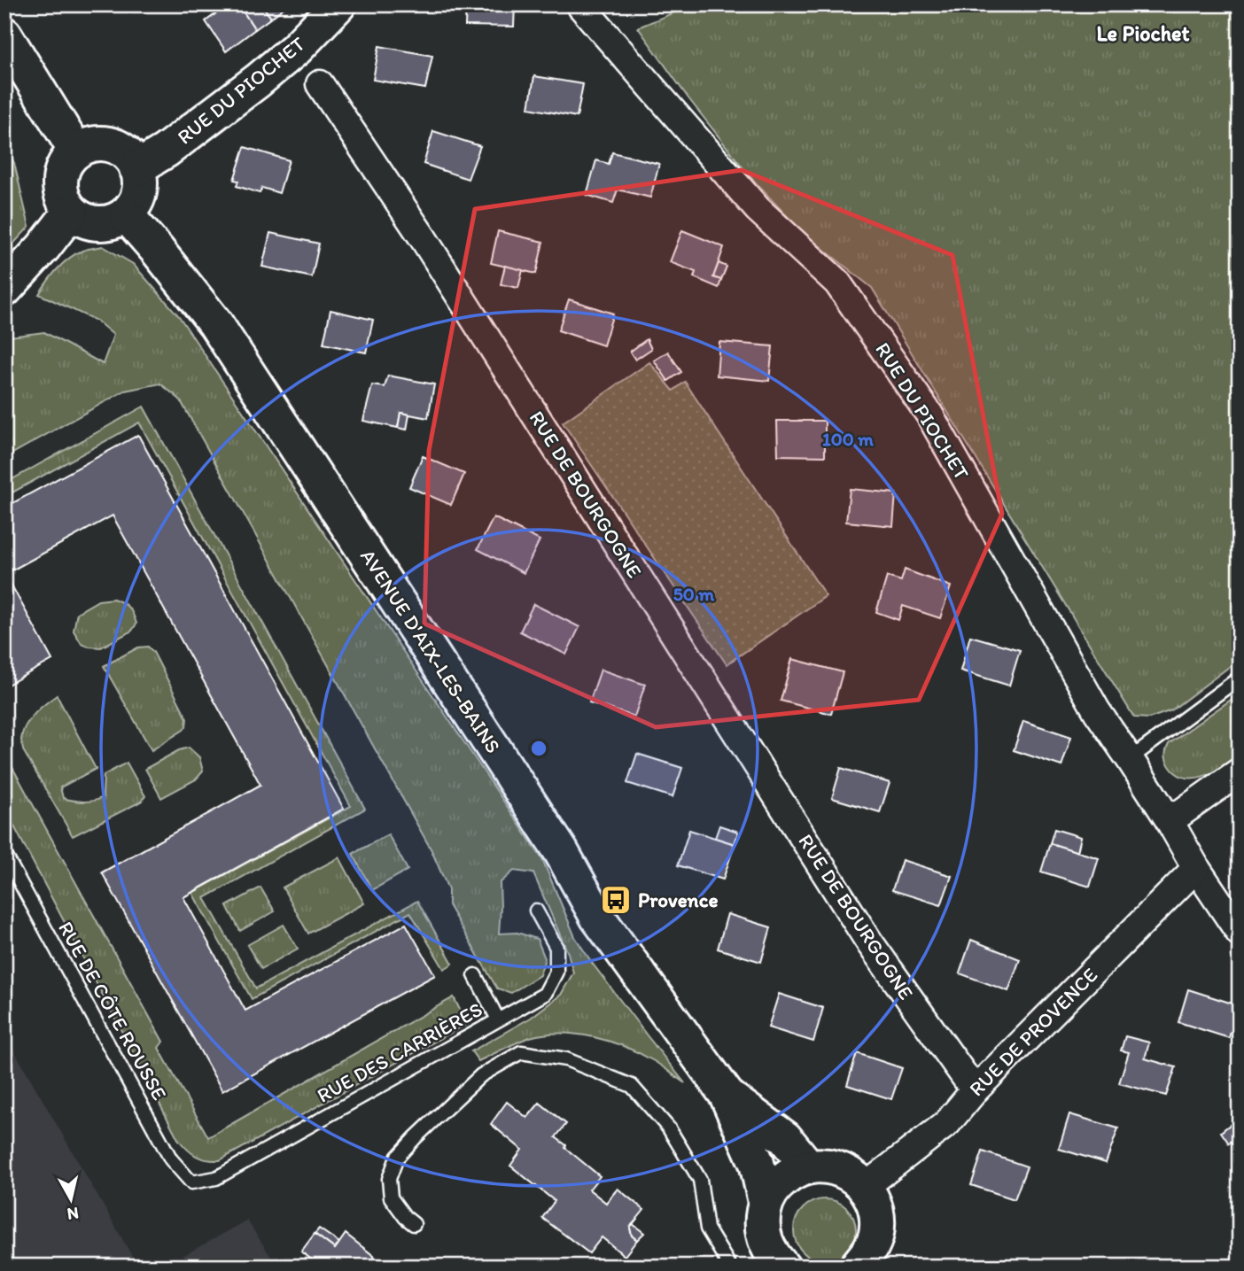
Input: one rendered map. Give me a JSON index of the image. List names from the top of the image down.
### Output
{
  "streets": {
    "main road": ["RUE DU PIOCHET", "AVENUE D'AIX-LES-BAINS"],
    "street": ["RUE DE BOURGOGNE", "RUE DE PROVENCE"],
    "lane": ["RUE DE CÔTE ROUSSE", "RUE DES CARRIÈRES"]
  },
  "crossings": [
    ["RUE DU PIOCHET", "AVENUE D'AIX-LES-BAINS"],
    ["RUE DU PIOCHET", "RUE DE PROVENCE"],
    ["RUE DE BOURGOGNE", "RUE DE PROVENCE"],
    ["RUE DE CÔTE ROUSSE", "RUE DES CARRIÈRES"]
  ],
  "districts": ["Le Piochet"],
  "places": {
    "bus stop": ["Provence"]
  },
  "north": "bottom",
  "rings": ["100 m", "50 m"]
}
